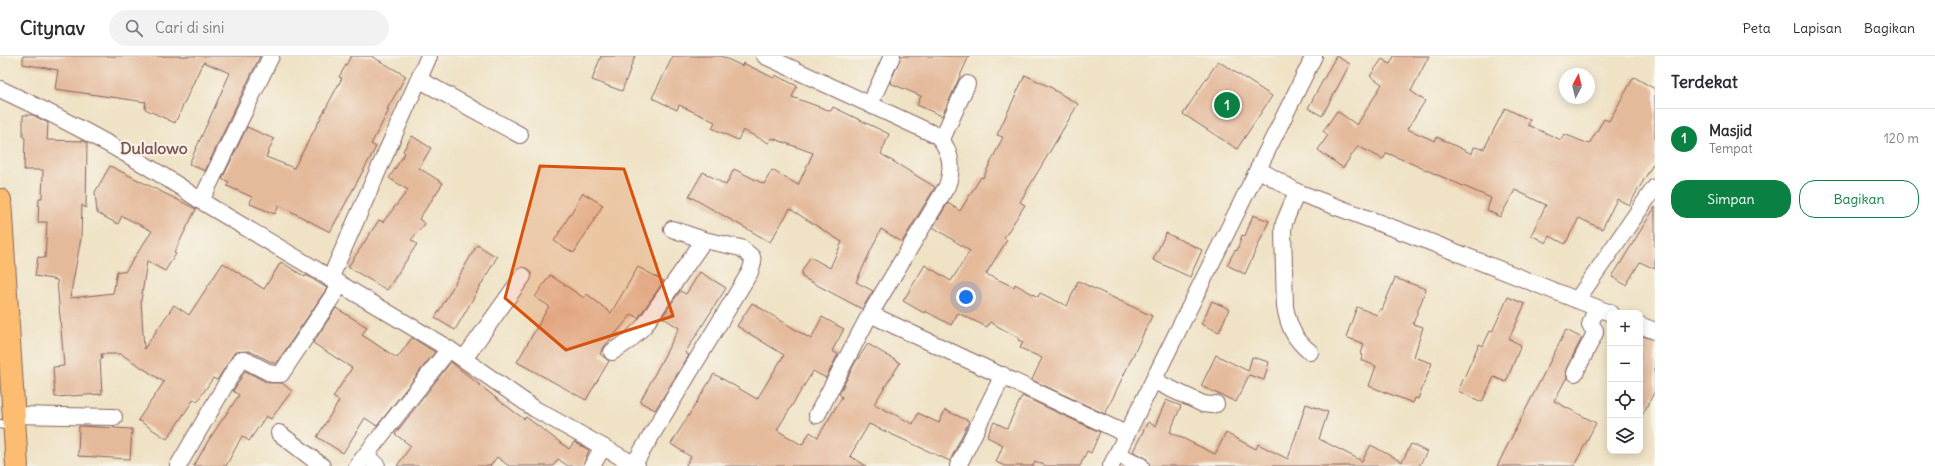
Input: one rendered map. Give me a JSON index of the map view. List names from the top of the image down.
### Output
{
  "districts": ["Dulalowo"],
  "north": "top",
  "page": {
    "header": "Citynav",
    "search": "Cari di sini",
    "nav": ["Peta", "Lapisan", "Bagikan"],
    "heading": "Terdekat",
    "pins": "1",
    "list": [
      {
        "mark": "1",
        "name": "Masjid",
        "note": "Tempat",
        "value": "120 m"
      }
    ],
    "buttons": ["Simpan", "Bagikan"],
    "map_buttons": ["+", "−"]
  }
}
